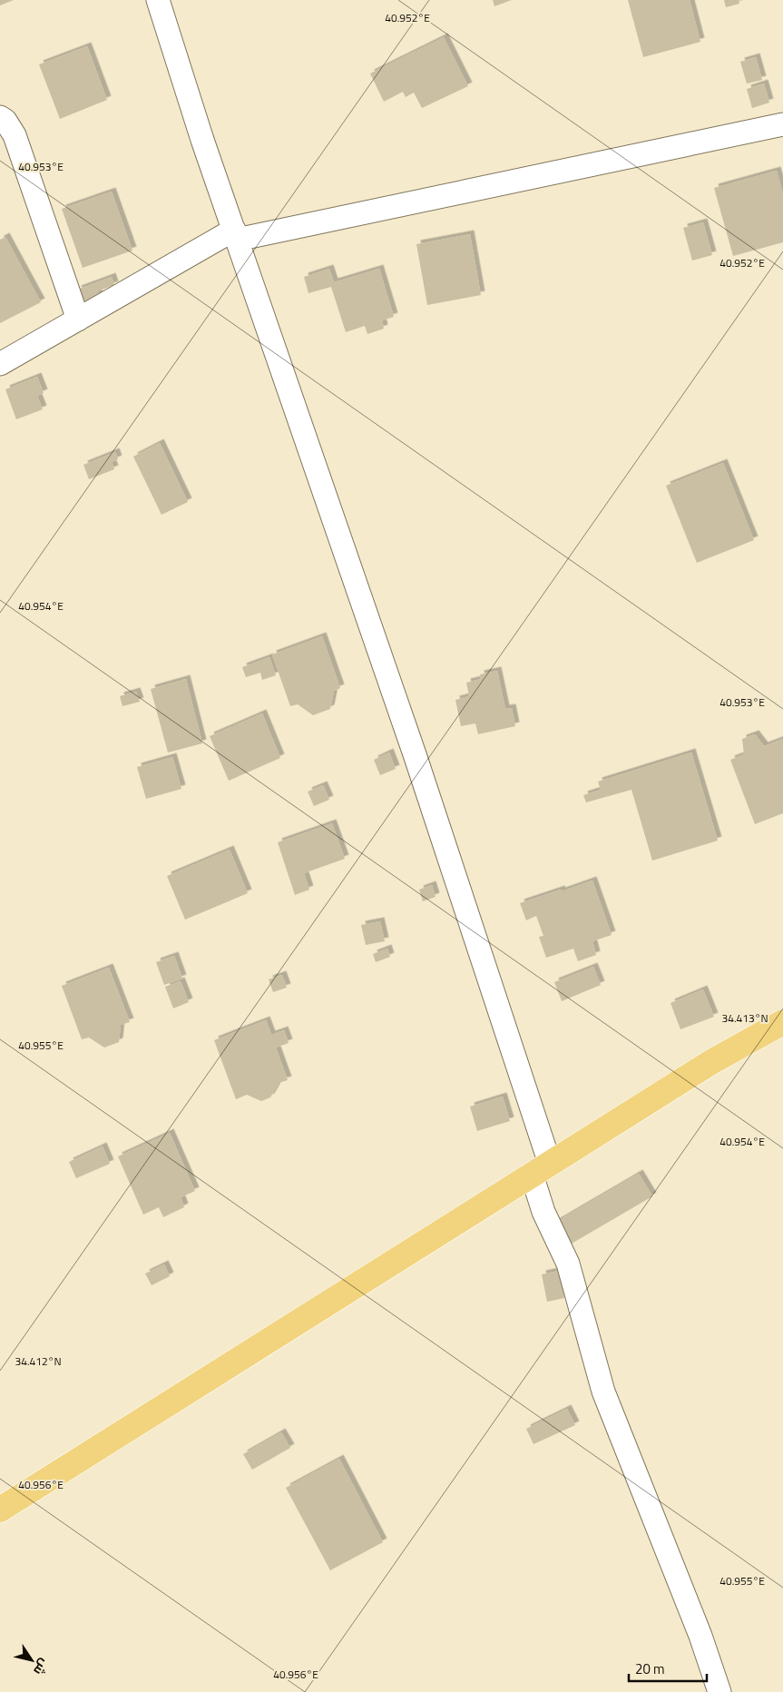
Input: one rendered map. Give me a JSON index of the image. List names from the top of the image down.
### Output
{
  "scale_bar": "20 m",
  "north": "bottom right",
  "coordinates": [
    "40.952°E",
    "40.953°E",
    "40.954°E",
    "34.413°N",
    "40.955°E",
    "34.412°N",
    "40.956°E"
  ]
}
